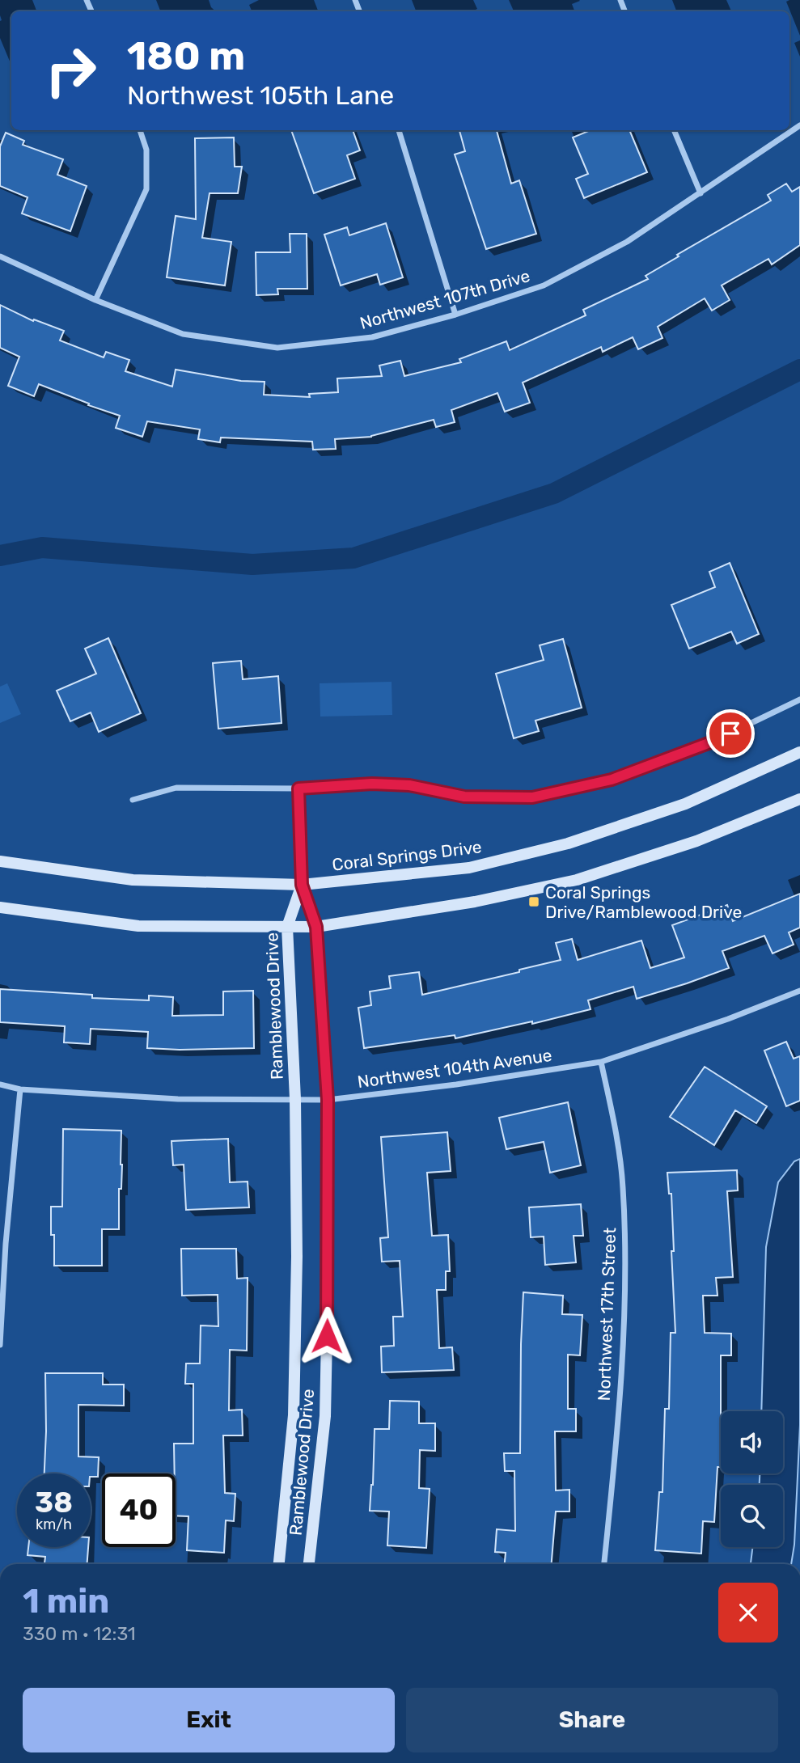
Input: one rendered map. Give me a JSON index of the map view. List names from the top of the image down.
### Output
{
  "streets": {
    "main road": ["Coral Springs Drive", "Ramblewood Drive"],
    "street": ["Northwest 107th Drive", "Northwest 104th Avenue", "Northwest 17th Street"]
  },
  "crossings": [
    ["Coral Springs Drive", "Ramblewood Drive"],
    ["Ramblewood Drive", "Northwest 104th Avenue"],
    ["Northwest 104th Avenue", "Northwest 17th Street"]
  ],
  "places": {
    "transit": ["Coral Springs Drive/Ramblewood Drive"]
  },
  "page": {
    "turn": ["180 m", "Northwest 105th Lane"],
    "speed": "38 km/h",
    "limit": "40",
    "heading": ["1 min", "330 m · 12:31"],
    "buttons": ["Exit", "Share"]
  }
}
